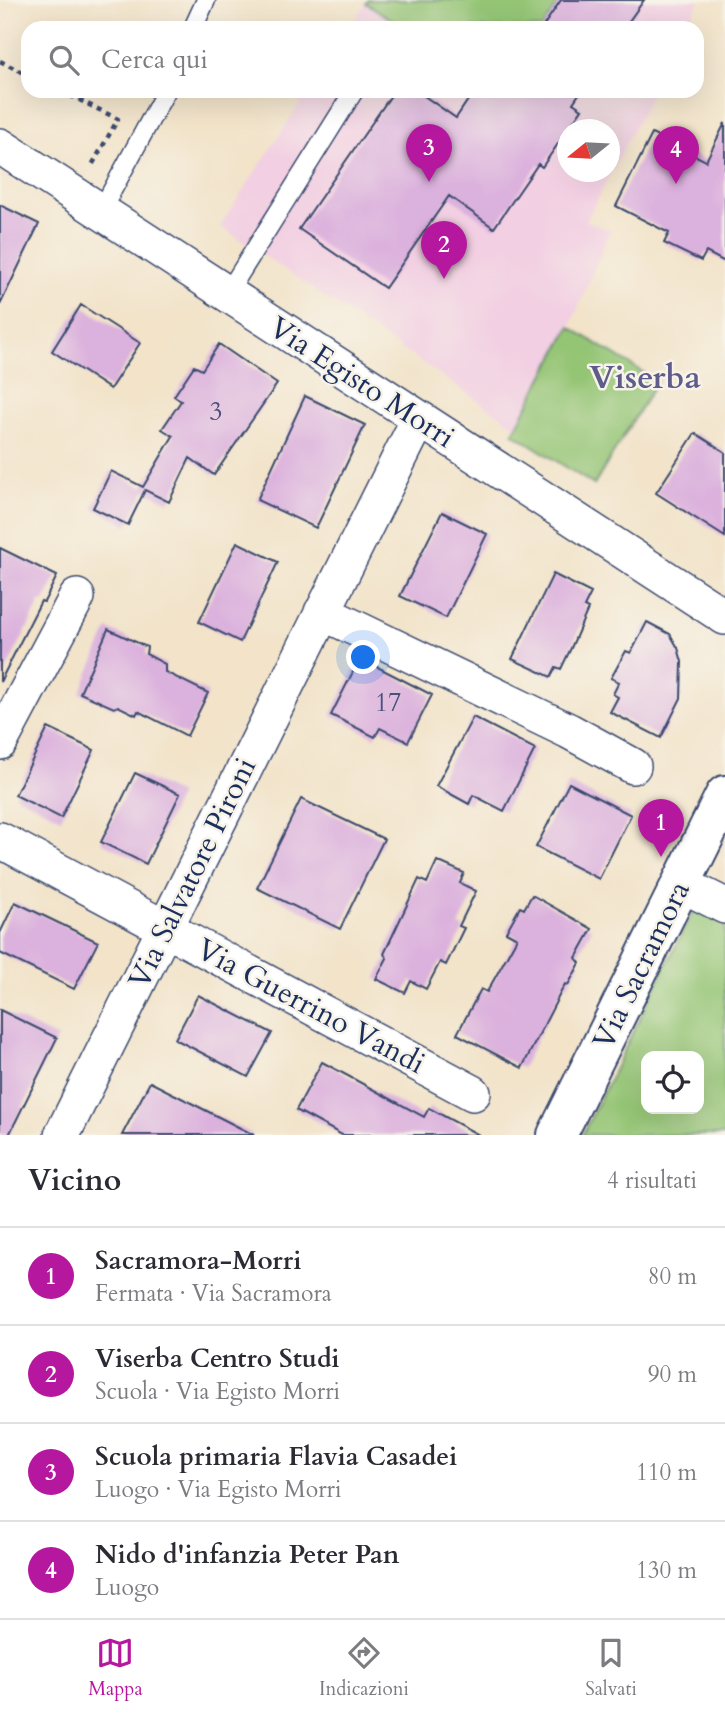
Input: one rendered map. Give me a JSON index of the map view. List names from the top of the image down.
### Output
{
  "streets": {
    "street": [
      "Via Egisto Morri",
      "Via Salvatore Pironi",
      "Via Sacramora",
      "Via Guerrino Vandi"
    ]
  },
  "crossings": [
    ["Via Egisto Morri", "Via Salvatore Pironi"],
    ["Via Salvatore Pironi", "Via Guerrino Vandi"]
  ],
  "districts": ["Viserba"],
  "house_numbers": ["3", "17"],
  "north": "left",
  "page": {
    "search": "Cerca qui",
    "pins": [
      "3",
      "4",
      "2",
      "1"
    ],
    "heading": ["Vicino", "4 risultati"],
    "list": [
      {
        "mark": "1",
        "name": "Sacramora-Morri",
        "note": "Fermata · Via Sacramora",
        "value": "80 m"
      },
      {
        "mark": "2",
        "name": "Viserba Centro Studi",
        "note": "Scuola · Via Egisto Morri",
        "value": "90 m"
      },
      {
        "mark": "3",
        "name": "Scuola primaria Flavia Casadei",
        "note": "Luogo · Via Egisto Morri",
        "value": "110 m"
      },
      {
        "mark": "4",
        "name": "Nido d'infanzia Peter Pan",
        "note": "Luogo",
        "value": "130 m"
      }
    ],
    "nav": ["Mappa", "Indicazioni", "Salvati"]
  }
}
